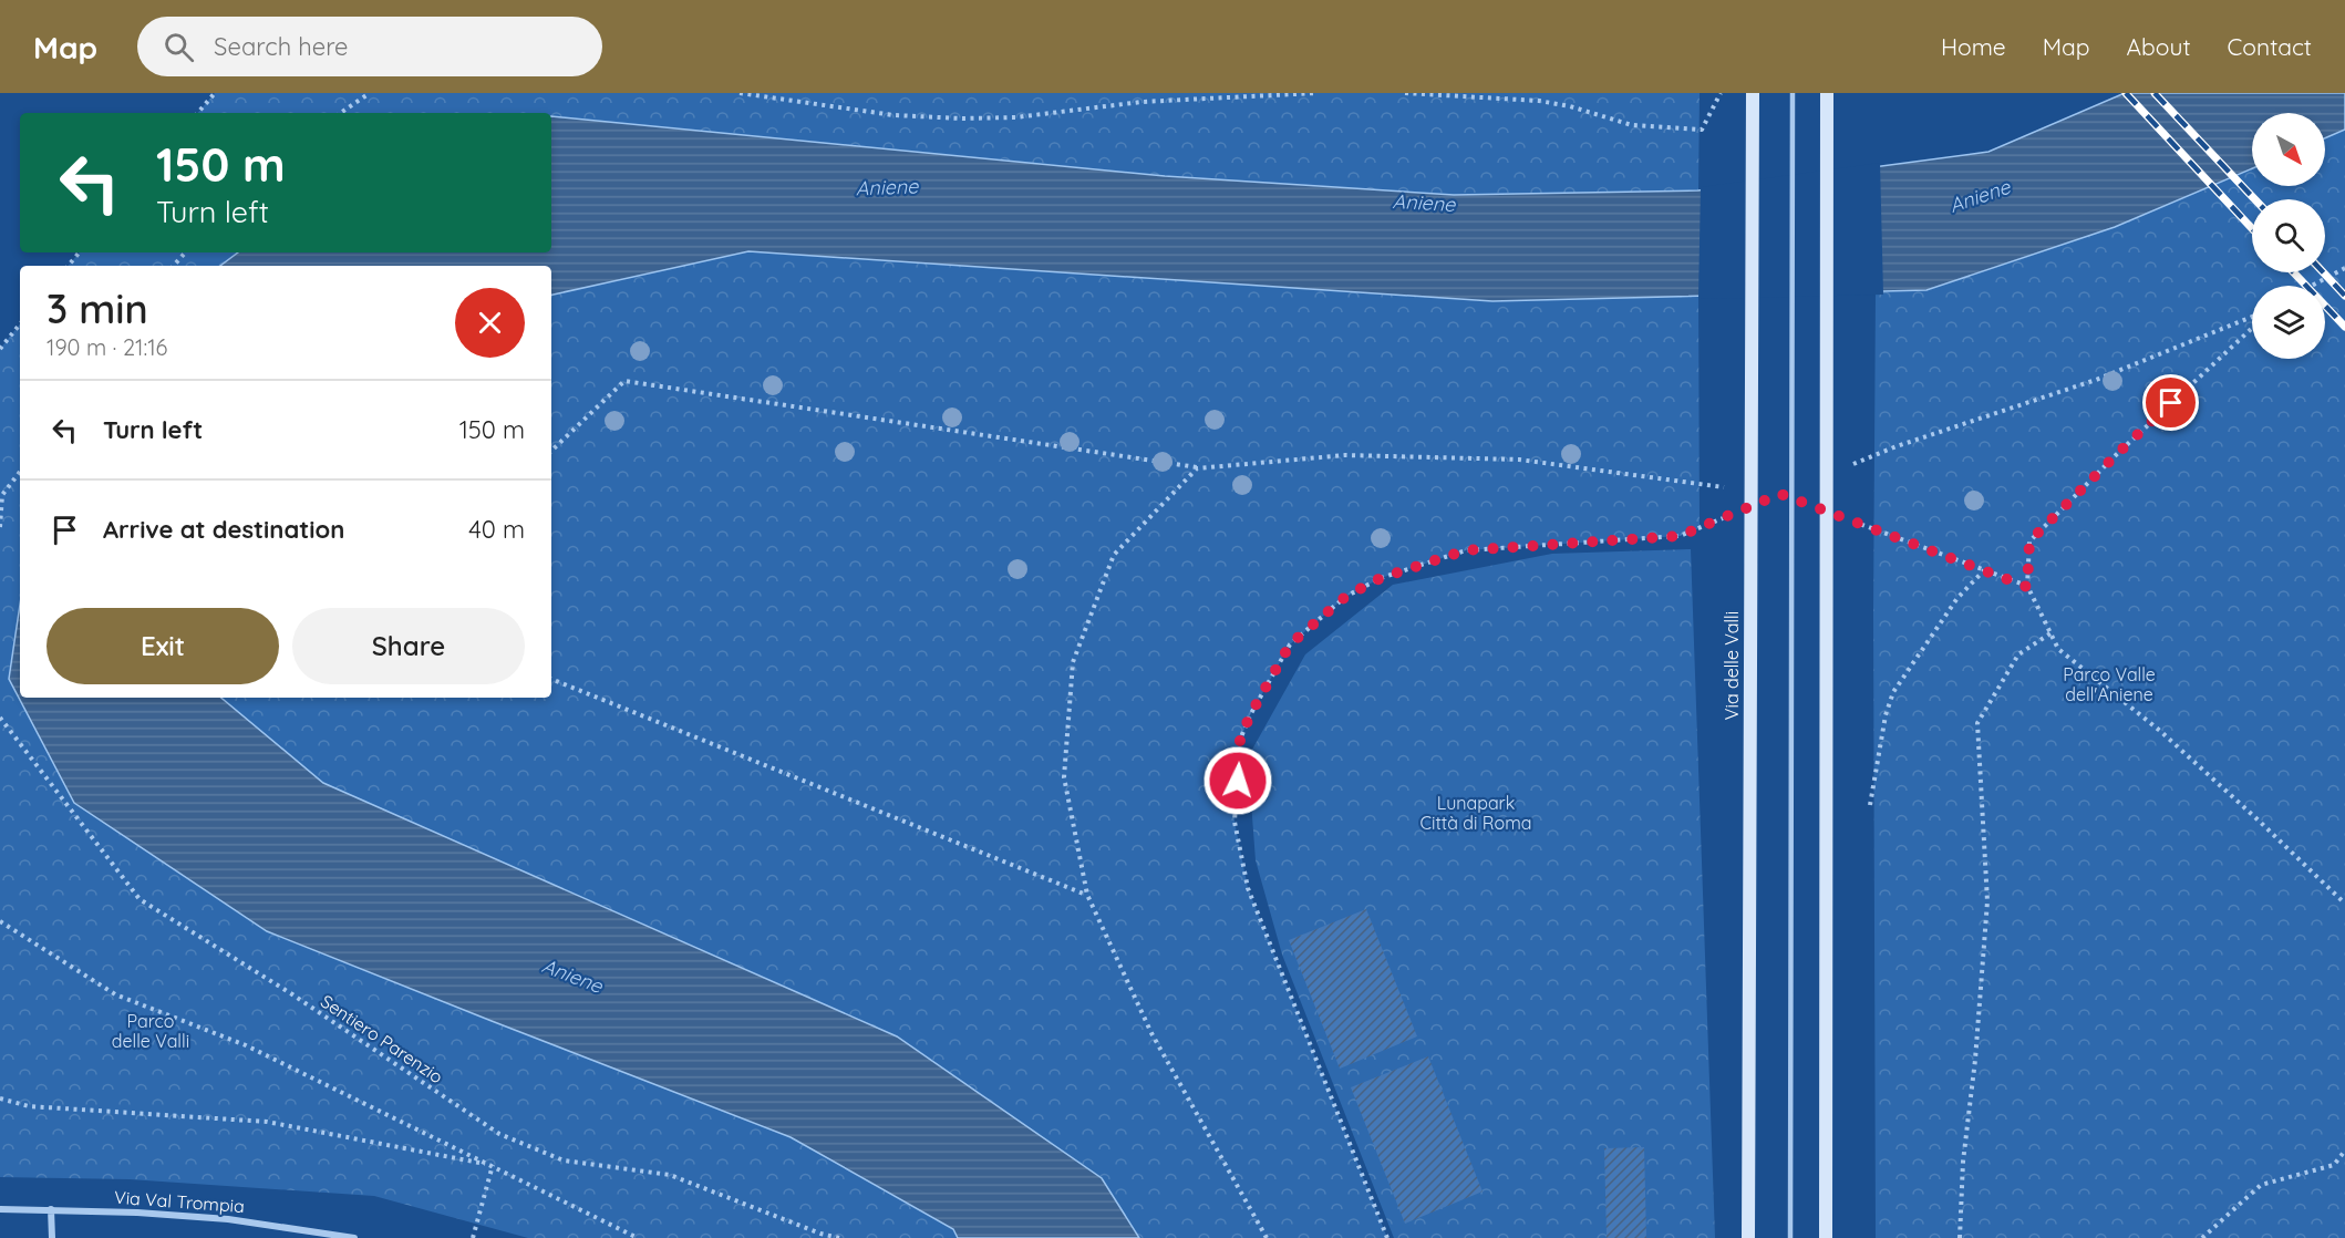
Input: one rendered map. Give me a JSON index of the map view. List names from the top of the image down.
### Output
{
  "streets": {
    "main road": ["Via delle Valli"],
    "street": ["Via Val Trompia"],
    "path": ["Sentiero Parenzio"]
  },
  "water": ["Aniene"],
  "parks": ["Parco Valle dell'Aniene", "Lunapark Città di Roma", "Parco delle Valli"],
  "north": "bottom right",
  "page": {
    "header": "Map",
    "search": "Search here",
    "nav": [
      "Home",
      "Map",
      "About",
      "Contact"
    ],
    "turn": ["150 m", "Turn left"],
    "heading": ["3 min", "190 m · 21:16"],
    "list": [
      {
        "name": "Turn left",
        "value": "150 m"
      },
      {
        "name": "Arrive at destination",
        "value": "40 m"
      }
    ],
    "buttons": ["Exit", "Share"]
  }
}
